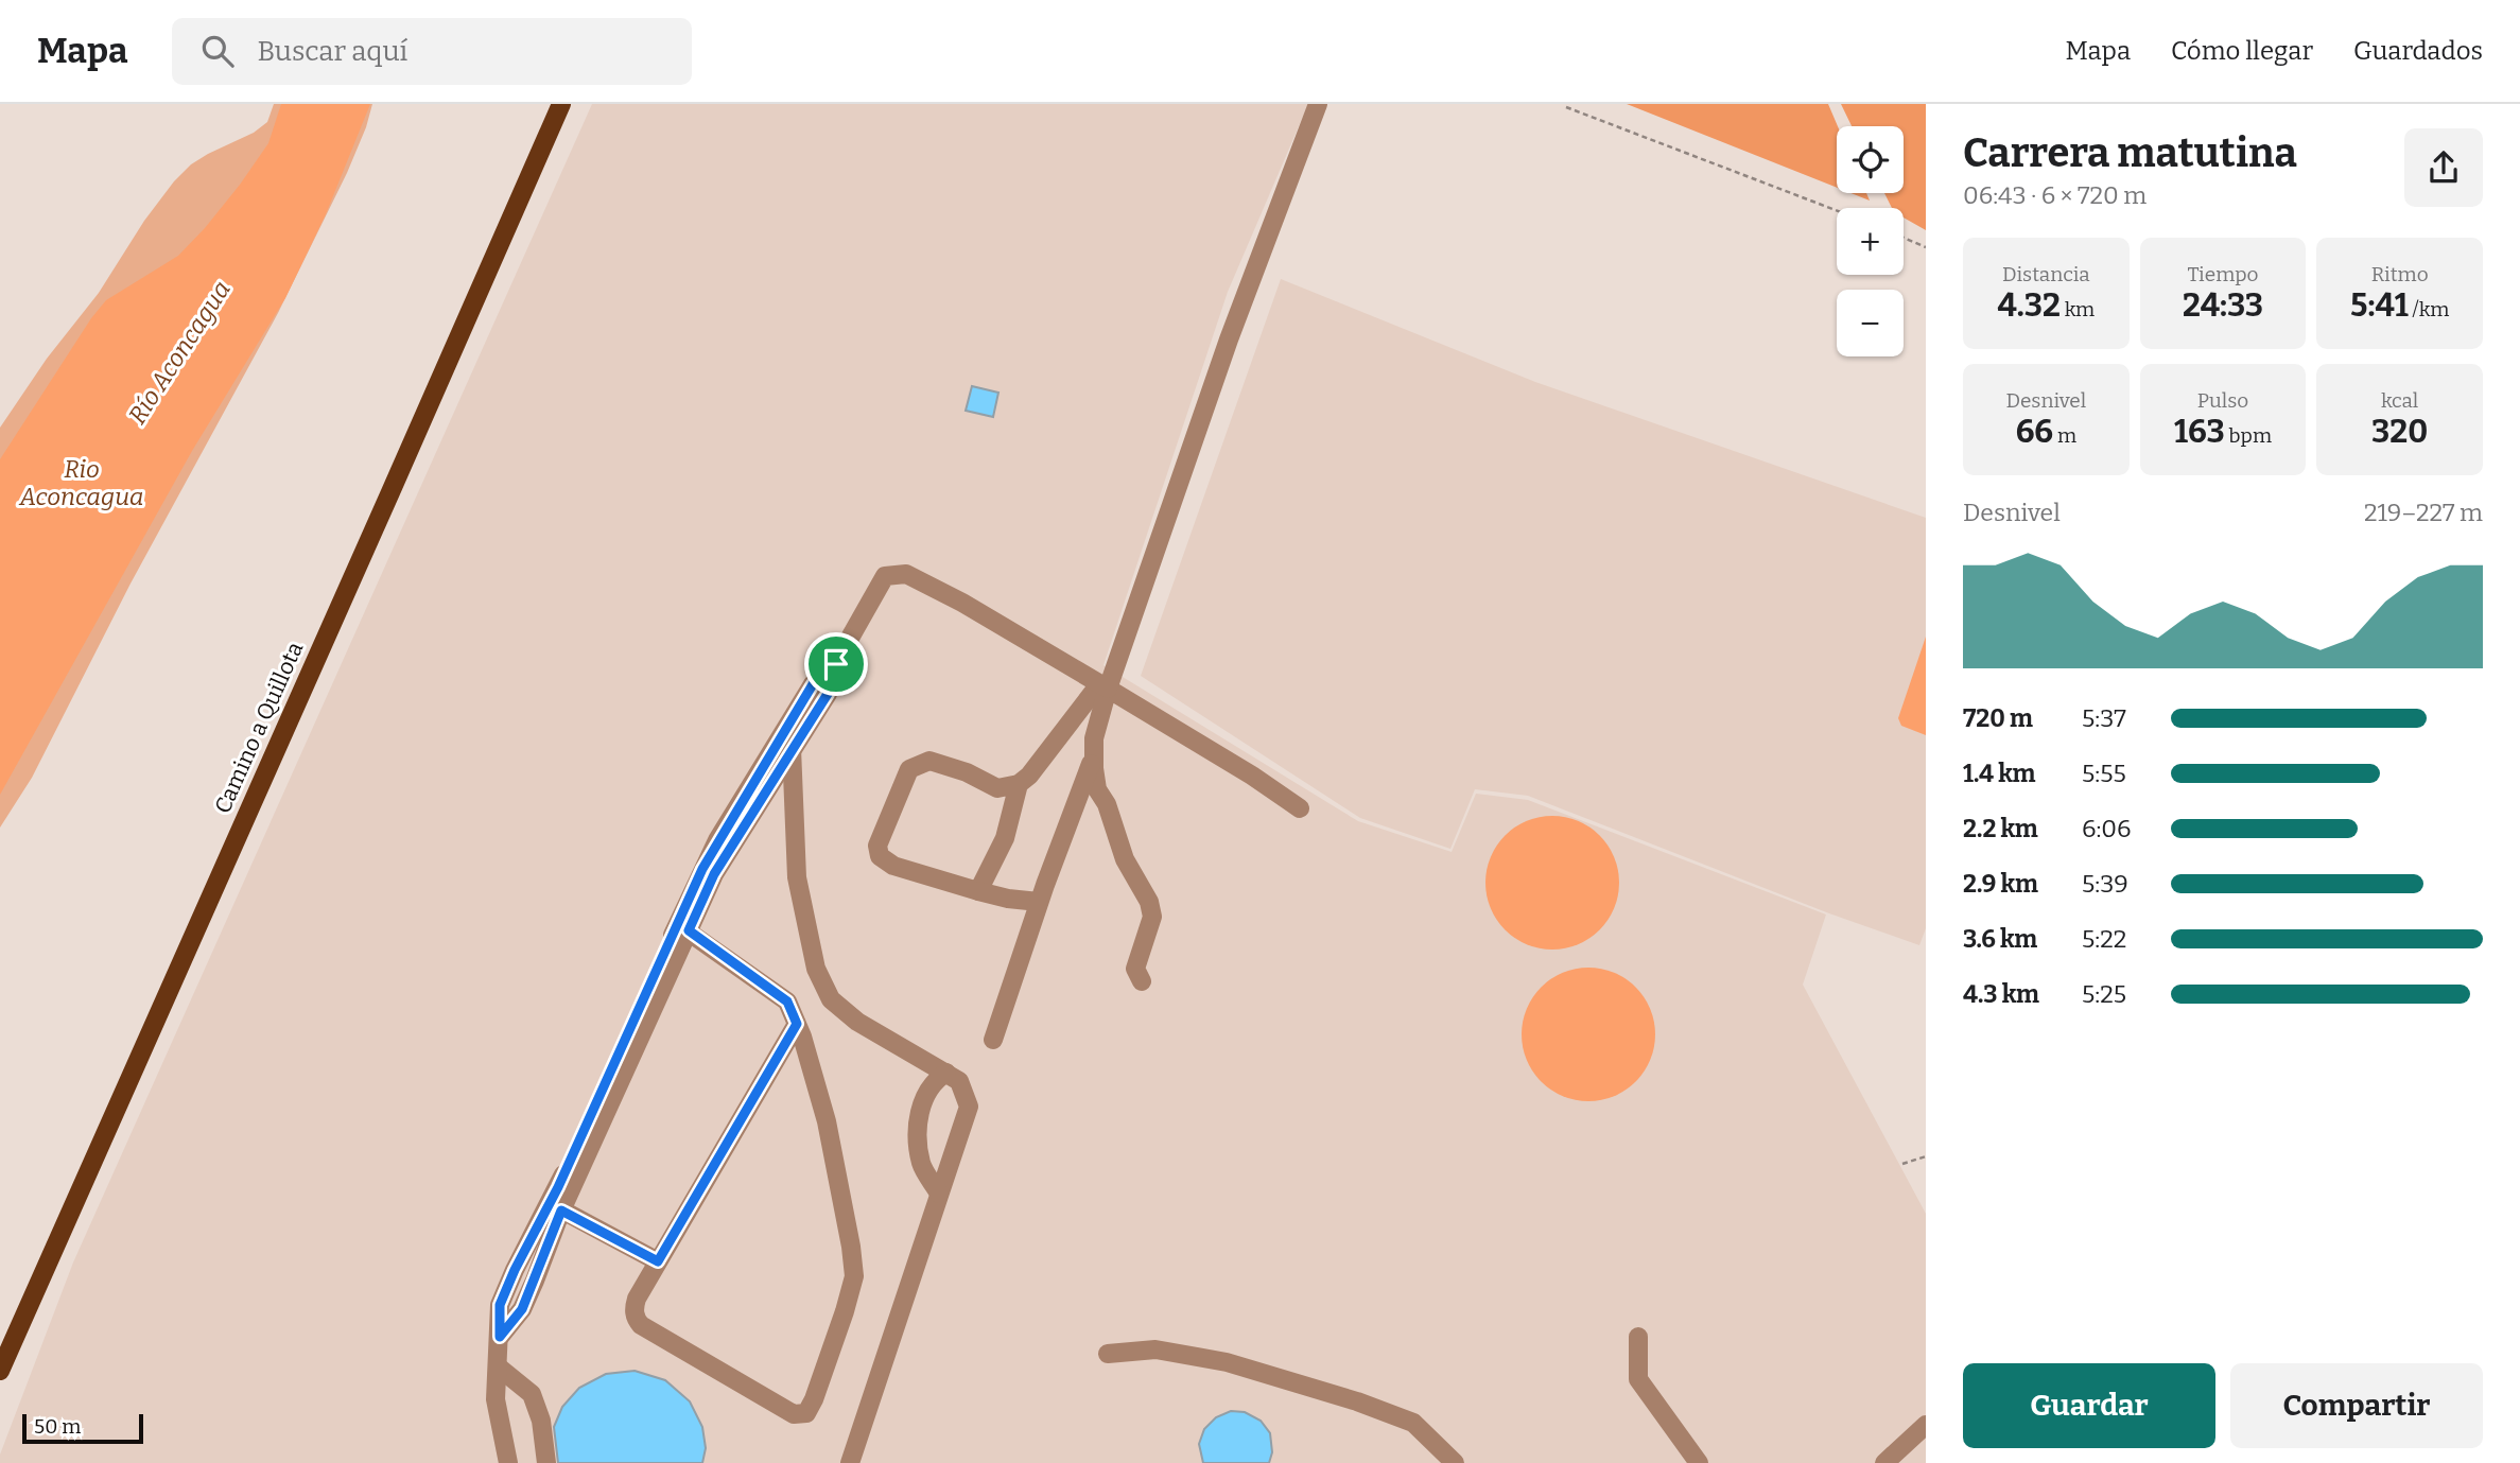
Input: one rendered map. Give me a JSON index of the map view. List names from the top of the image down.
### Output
{
  "streets": {
    "main road": ["Camino a Quillota"]
  },
  "water": ["Río Aconcagua", "Rio Aconcagua"],
  "scale_bar": "50 m",
  "page": {
    "header": "Mapa",
    "search": "Buscar aquí",
    "nav": ["Mapa", "Cómo llegar", "Guardados"],
    "heading": ["Carrera matutina", "06:43 · 6 × 720 m"],
    "map_buttons": ["+", "−"],
    "stats": [
      ["Distancia", "4.32 km"],
      ["Tiempo", "24:33"],
      ["Ritmo", "5:41 /km"],
      ["Desnivel", "66 m"],
      ["Pulso", "163 bpm"],
      ["kcal", "320"]
    ],
    "chart": ["Desnivel", "219–227 m"],
    "list": [
      {
        "name": "720 m",
        "note": "5:37"
      },
      {
        "name": "1.4 km",
        "note": "5:55"
      },
      {
        "name": "2.2 km",
        "note": "6:06"
      },
      {
        "name": "2.9 km",
        "note": "5:39"
      },
      {
        "name": "3.6 km",
        "note": "5:22"
      },
      {
        "name": "4.3 km",
        "note": "5:25"
      }
    ],
    "buttons": ["Guardar", "Compartir"],
    "scale": "50 m"
  }
}
